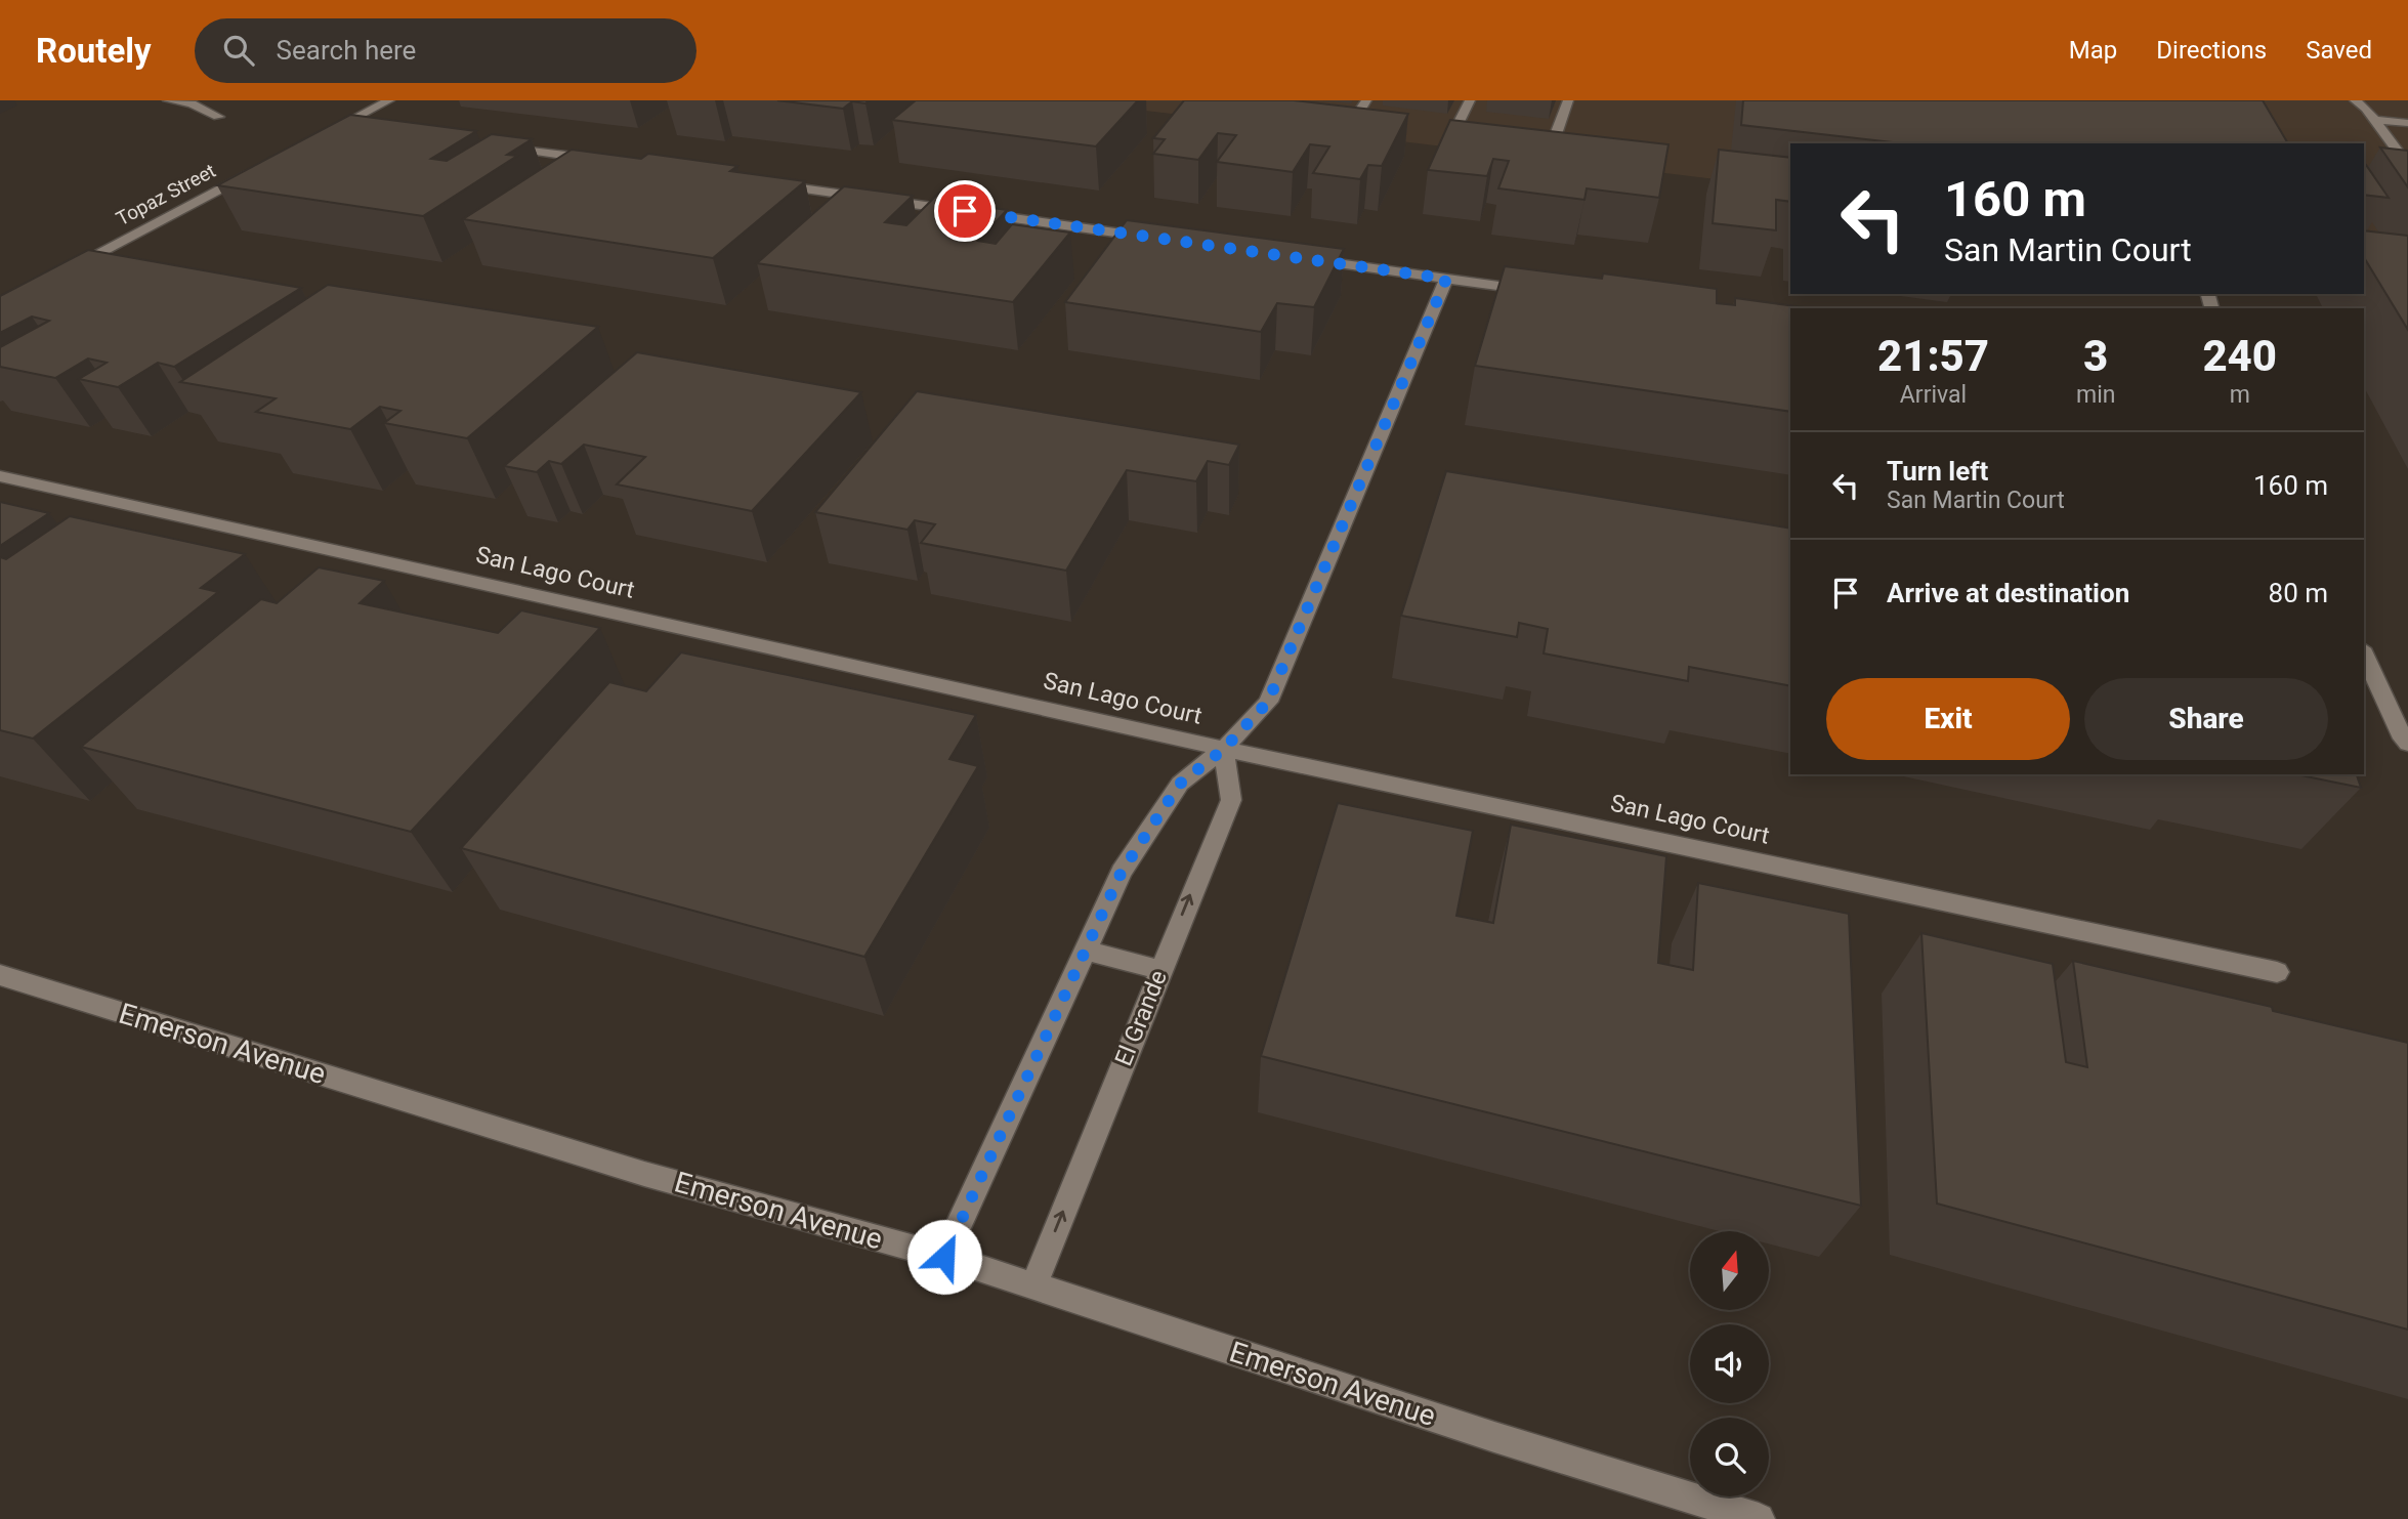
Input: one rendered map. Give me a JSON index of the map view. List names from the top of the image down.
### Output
{
  "streets": {
    "street": [
      "Topaz Street",
      "San Lago Court",
      "El Grande",
      "Emerson Avenue"
    ]
  },
  "crossings": [
    ["San Lago Court", "El Grande"],
    ["El Grande", "Emerson Avenue"]
  ],
  "north": "top",
  "page": {
    "header": "Routely",
    "search": "Search here",
    "nav": ["Map", "Directions", "Saved"],
    "turn": ["160 m", "San Martin Court"],
    "eta": [
      "21:57",
      "Arrival",
      "3",
      "min",
      "240",
      "m"
    ],
    "list": [
      {
        "name": "Turn left",
        "note": "San Martin Court",
        "value": "160 m"
      },
      {
        "name": "Arrive at destination",
        "value": "80 m"
      }
    ],
    "buttons": ["Exit", "Share"]
  }
}
